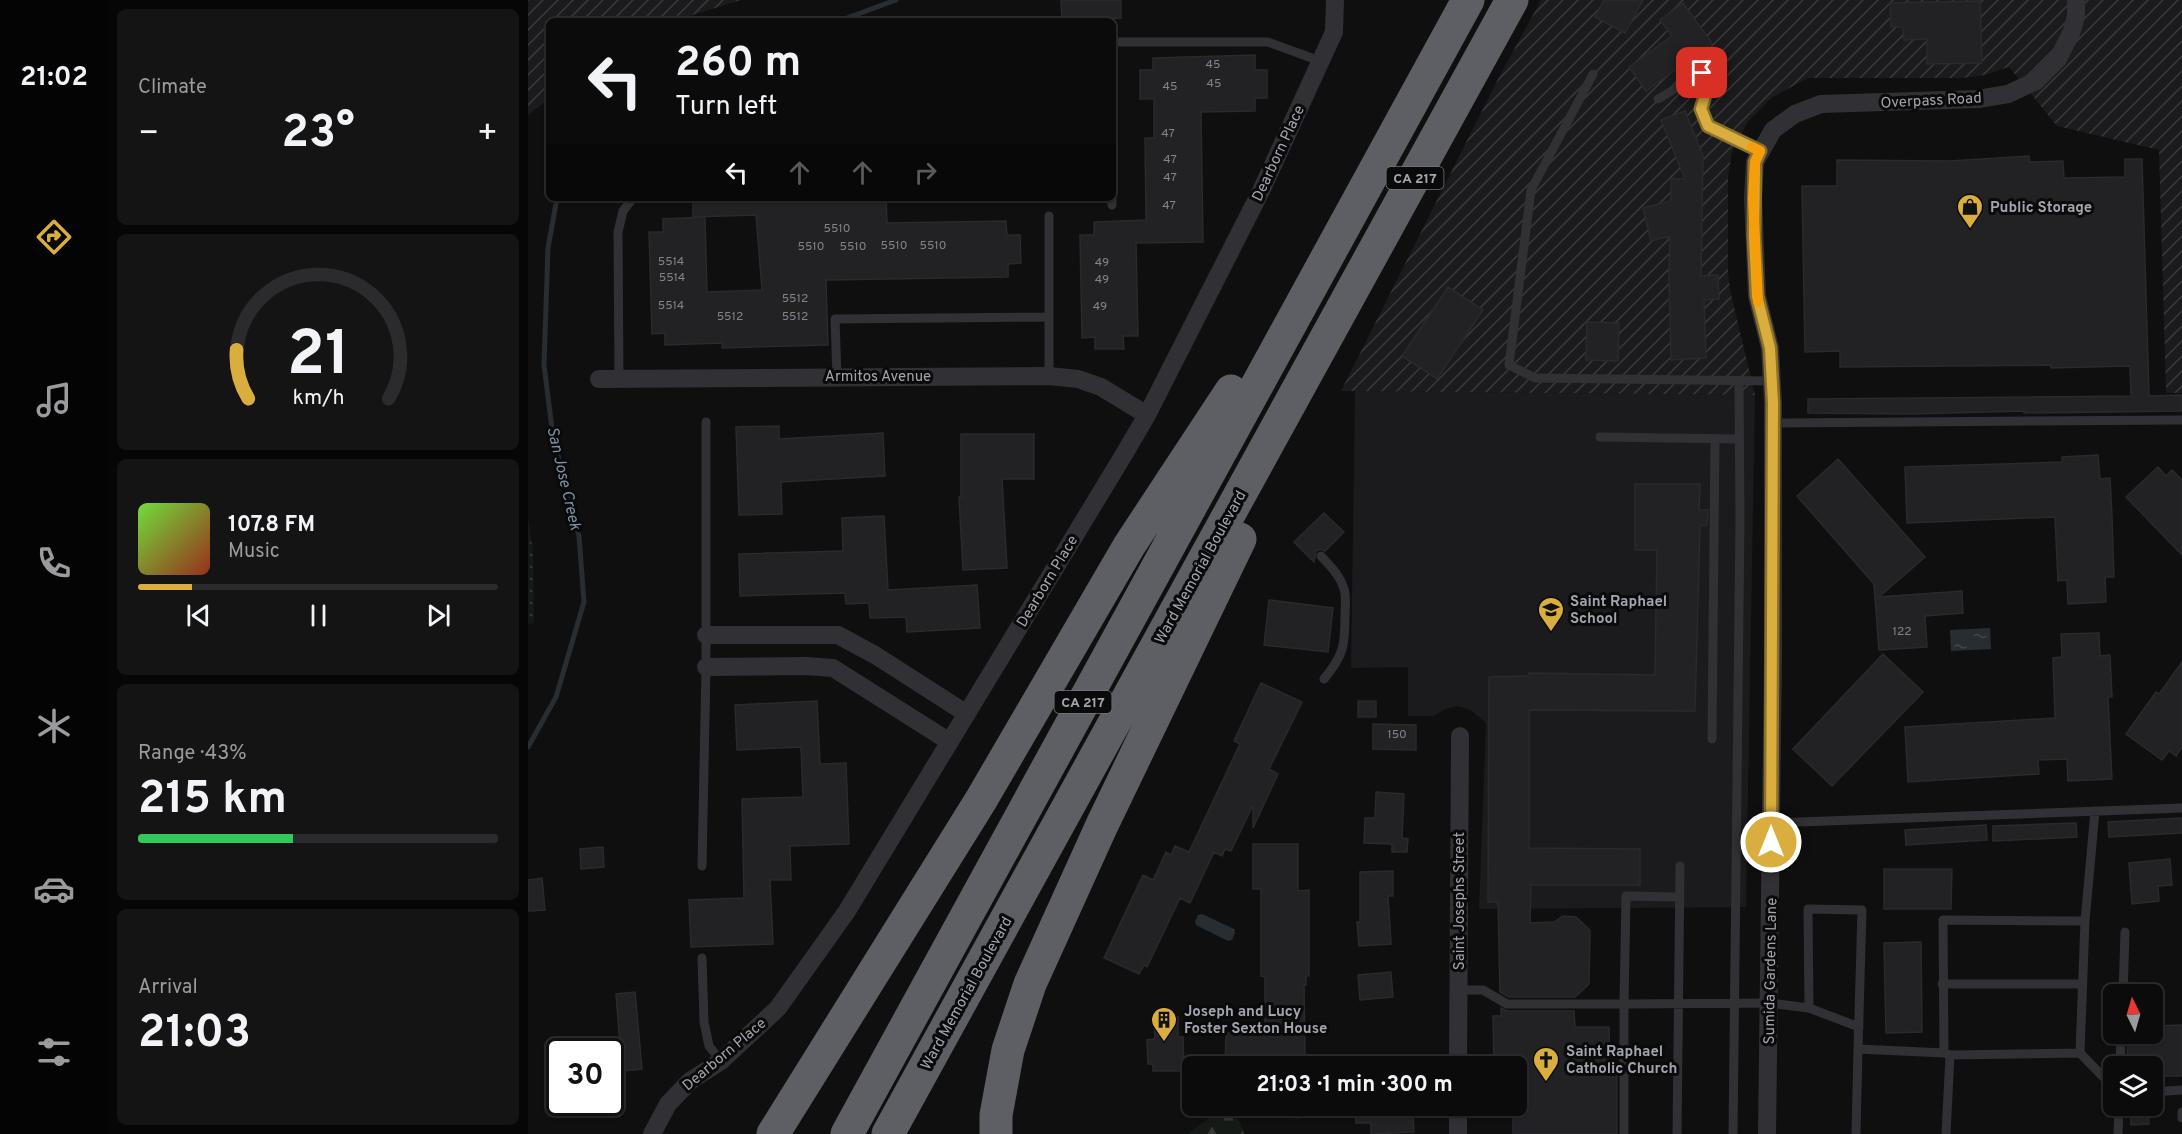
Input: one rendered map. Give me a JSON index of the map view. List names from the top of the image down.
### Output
{
  "streets": {
    "highway": ["CA 217", "Ward Memorial Boulevard"],
    "street": [
      "Overpass Road",
      "Dearborn Place",
      "Armitos Avenue",
      "Saint Josephs Street",
      "Sumida Gardens Lane"
    ]
  },
  "crossings": [
    ["Overpass Road", "Sumida Gardens Lane"],
    ["Dearborn Place", "Armitos Avenue"]
  ],
  "water": ["San Jose Creek"],
  "places": {
    "shop": ["Public Storage"],
    "school or university": ["Saint Raphael School"],
    "building": ["Joseph and Lucy Foster Sexton House"],
    "church": ["Saint Raphael Catholic Church"]
  },
  "house_numbers": [
    "45",
    "45",
    "45",
    "47",
    "47",
    "47",
    "47",
    "5510",
    "5510",
    "5510",
    "5510",
    "5510",
    "5514",
    "49",
    "5514",
    "49",
    "5512",
    "5514",
    "49",
    "5512",
    "5512",
    "122",
    "150"
  ],
  "north": "top",
  "page": {
    "tabs": "21:02",
    "tile": [
      "Climate",
      ["Range · 43%", "215 km"],
      ["Arrival", "21:03"]
    ],
    "turn": ["260 m", "Turn left"],
    "heat": ["−", "23°", "+"],
    "song": ["107.8 FM", "Music"],
    "limit": "30",
    "trip": "21:03 · 1 min · 300 m",
    "gauge": ["21", "km/h"]
  }
}
